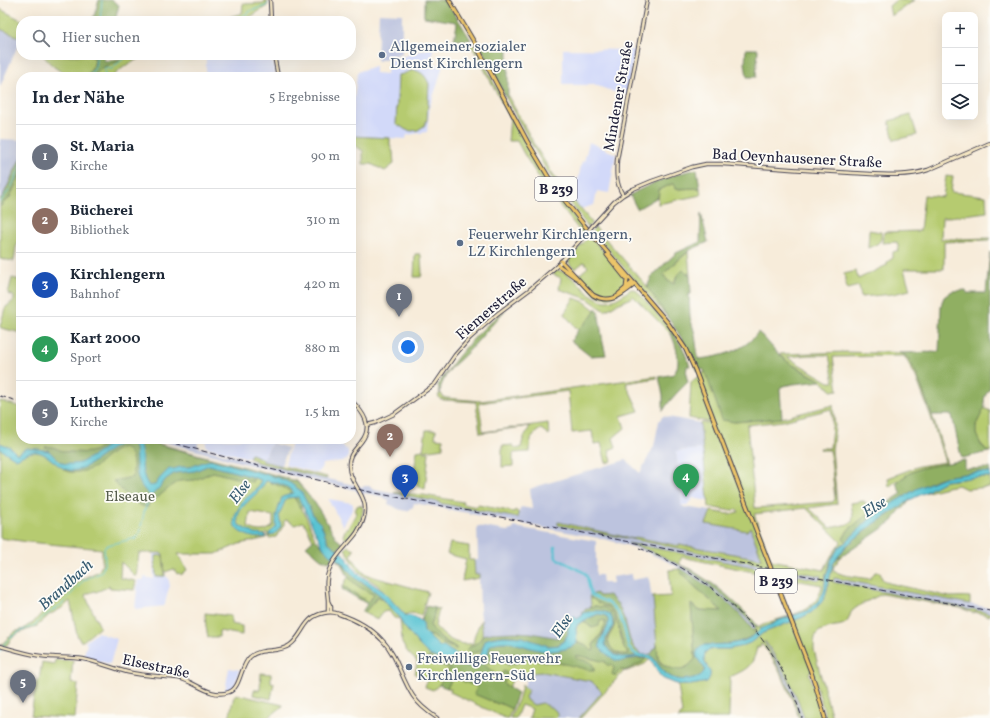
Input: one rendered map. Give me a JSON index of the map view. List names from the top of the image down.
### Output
{
  "streets": {
    "main road": [
      "Mindener Straße",
      "Bad Oeynhausener Straße",
      "B 239",
      "Fiemerstraße",
      "Elsestraße"
    ]
  },
  "crossings": [
    ["Mindener Straße", "Bad Oeynhausener Straße"],
    ["Mindener Straße", "Fiemerstraße"],
    ["Bad Oeynhausener Straße", "Fiemerstraße"]
  ],
  "water": ["Else", "Brandbach"],
  "parks": ["Elseaue"],
  "places": ["Allgemeiner sozialer Dienst Kirchlengern", "Feuerwehr Kirchlengern, LZ Kirchlengern", "Freiwillige Feuerwehr Kirchlengern-Süd"],
  "page": {
    "map_buttons": ["+", "−"],
    "search": "Hier suchen",
    "heading": ["In der Nähe", "5 Ergebnisse"],
    "list": [
      {
        "mark": "1",
        "name": "St. Maria",
        "note": "Kirche",
        "value": "90 m"
      },
      {
        "mark": "2",
        "name": "Bücherei",
        "note": "Bibliothek",
        "value": "310 m"
      },
      {
        "mark": "3",
        "name": "Kirchlengern",
        "note": "Bahnhof",
        "value": "420 m"
      },
      {
        "mark": "4",
        "name": "Kart 2000",
        "note": "Sport",
        "value": "880 m"
      },
      {
        "mark": "5",
        "name": "Lutherkirche",
        "note": "Kirche",
        "value": "1.5 km"
      }
    ],
    "pins": [
      "1",
      "2",
      "4",
      "3",
      "5"
    ]
  }
}
